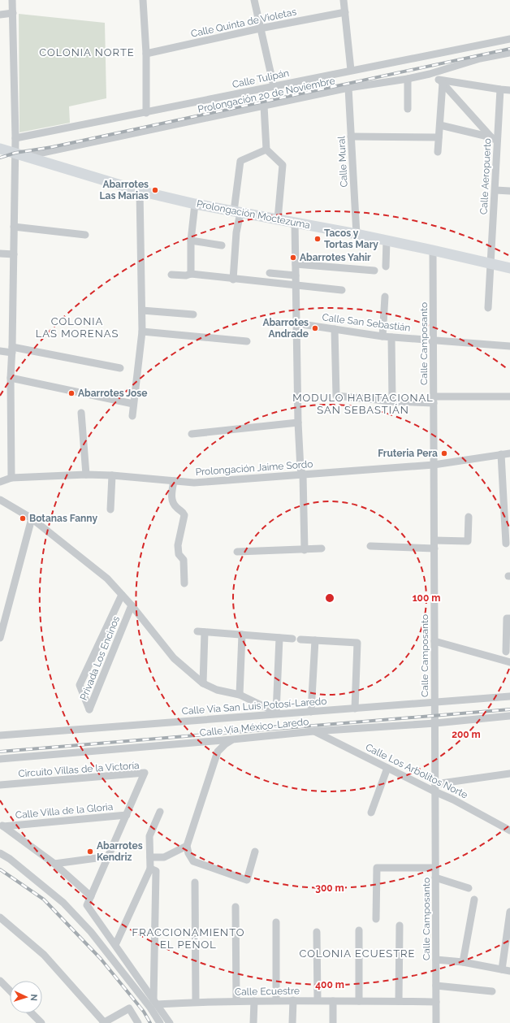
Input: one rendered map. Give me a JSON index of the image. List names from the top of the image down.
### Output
{
  "streets": {
    "main road": ["Prolongación Moctezuma"],
    "street": [
      "Calle Quinta de Violetas",
      "Calle Tulipán",
      "Prolongación 20 de Noviembre",
      "Calle Mural",
      "Calle Aeropuerto",
      "Calle San Sebastián",
      "Calle Camposanto",
      "Prolongación Jaime Sordo",
      "Privada Los Encinos",
      "Calle Vía San Luis Potosí-Laredo",
      "Calle Vía México-Laredo",
      "Circuito Villas de la Victoría",
      "Calle Los Arbolitos Norte",
      "Calle Villa de la Gloria",
      "Calle Ecuestre"
    ]
  },
  "crossings": [
    ["Prolongación 20 de Noviembre", "Calle Mural"],
    ["Prolongación 20 de Noviembre", "Prolongación Moctezuma"],
    ["Calle Mural", "Prolongación Moctezuma"],
    ["Calle Aeropuerto", "Prolongación Moctezuma"],
    ["Prolongación Moctezuma", "Calle Camposanto"],
    ["Calle San Sebastián", "Calle Camposanto"],
    ["Calle Camposanto", "Prolongación Jaime Sordo"],
    ["Calle Camposanto", "Calle Vía San Luis Potosí-Laredo"],
    ["Calle Camposanto", "Calle Vía México-Laredo"],
    ["Calle Camposanto", "Calle Los Arbolitos Norte"],
    ["Calle Camposanto", "Calle Ecuestre"],
    ["Calle Vía México-Laredo", "Calle Los Arbolitos Norte"],
    ["Circuito Villas de la Victoría", "Calle Villa de la Gloria"]
  ],
  "districts": [
    "COLONIA NORTE",
    "COLONIA LAS MORENAS",
    "MODULO HABITACIONAL SAN SEBASTIÁN",
    "FRACCIONAMIENTO EL PEÑOL",
    "COLONIA ECUESTRE"
  ],
  "places": [
    "Abarrotes Las Marias",
    "Tacos y Tortas Mary",
    "Abarrotes Yahir",
    "Abarrotes Andrade",
    "Abarrotes Jose",
    "Fruteria Pera",
    "Botanas Fanny",
    "Abarrotes Kendriz"
  ],
  "north": "right",
  "rings": [
    "100 m",
    "200 m",
    "300 m",
    "400 m"
  ]
}
